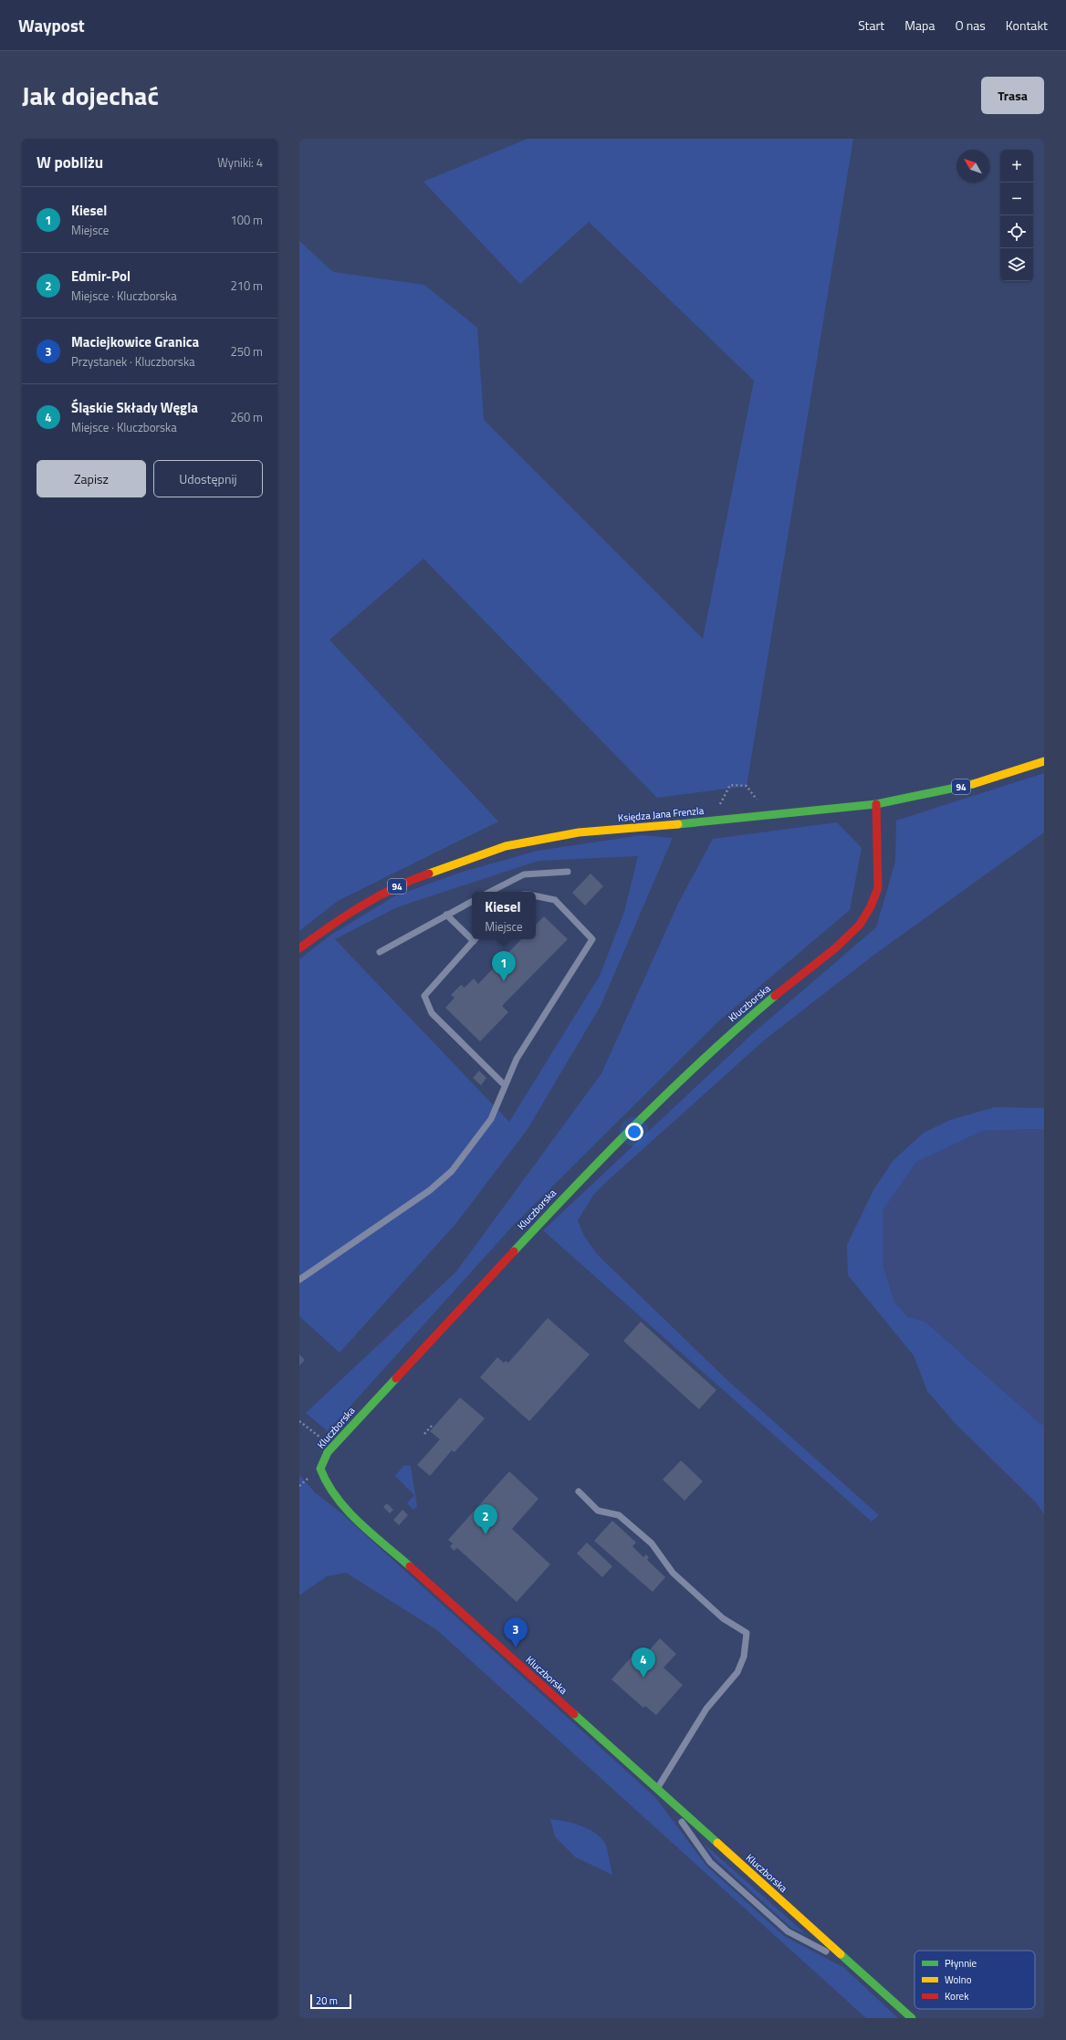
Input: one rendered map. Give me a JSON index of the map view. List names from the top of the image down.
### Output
{
  "streets": {
    "street": ["94", "Księdza Jana Frenzla", "Kluczborska"]
  },
  "crossings": [
    ["Księdza Jana Frenzla", "Kluczborska"]
  ],
  "legend": ["Płynnie", "Wolno", "Korek"],
  "scale_bar": "20 m",
  "north": "top left",
  "page": {
    "header": "Waypost",
    "nav": [
      "Start",
      "Mapa",
      "O nas",
      "Kontakt"
    ],
    "title": "Jak dojechać",
    "buttons": [
      "Trasa",
      ["Zapisz", "Udostępnij"]
    ],
    "heading": ["W pobliżu", "Wyniki: 4"],
    "map_buttons": ["+", "−"],
    "list": [
      {
        "mark": "1",
        "name": "Kiesel",
        "note": "Miejsce",
        "value": "100 m"
      },
      {
        "mark": "2",
        "name": "Edmir-Pol",
        "note": "Miejsce · Kluczborska",
        "value": "210 m"
      },
      {
        "mark": "3",
        "name": "Maciejkowice Granica",
        "note": "Przystanek · Kluczborska",
        "value": "250 m"
      },
      {
        "mark": "4",
        "name": "Śląskie Składy Węgla",
        "note": "Miejsce · Kluczborska",
        "value": "260 m"
      }
    ],
    "popup": ["Kiesel", "Miejsce"],
    "pins": [
      "1",
      "2",
      "3",
      "4"
    ],
    "scale": "20 m"
  }
}
